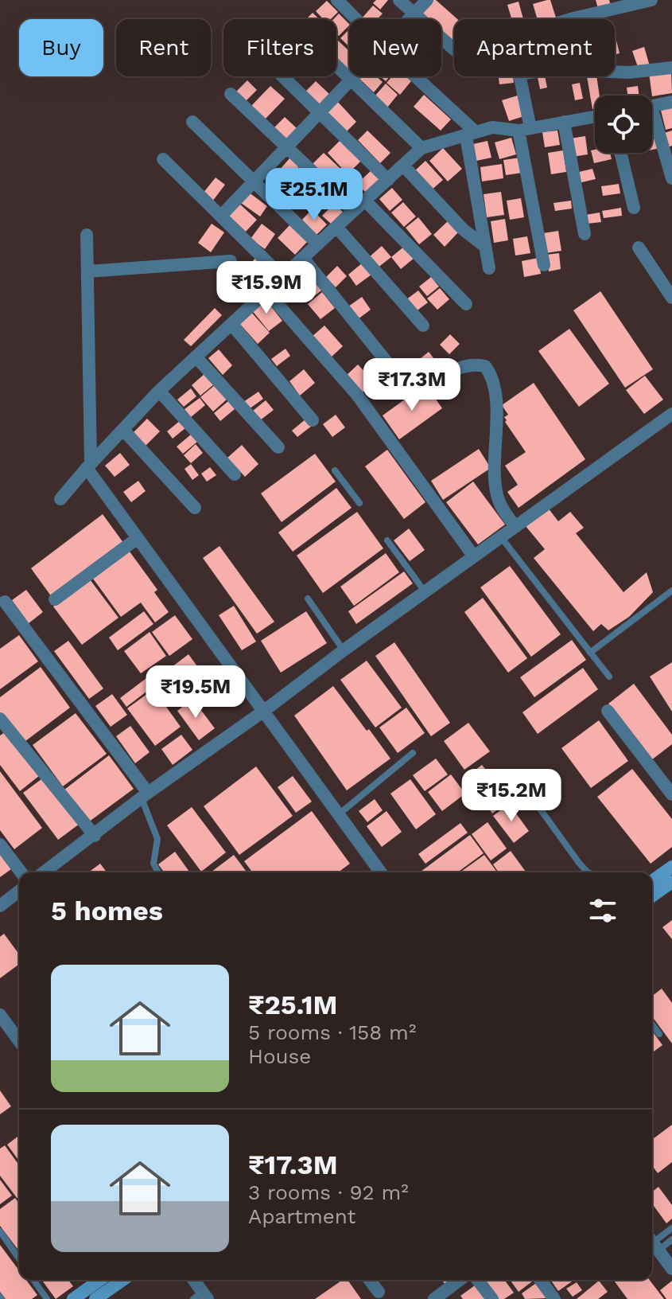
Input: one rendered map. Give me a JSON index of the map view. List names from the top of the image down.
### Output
{
  "page": {
    "chip": [
      "Buy",
      "Rent",
      "Filters",
      "New",
      "Apartment"
    ],
    "price": [
      "₹25.1M",
      "₹15.9M",
      "₹17.3M",
      "₹19.5M",
      "₹15.2M"
    ],
    "heading": "5 homes",
    "list": [
      {
        "name": "₹25.1M",
        "note": "5 rooms · 158 m² · House"
      },
      {
        "name": "₹17.3M",
        "note": "3 rooms · 92 m² · Apartment"
      }
    ]
  }
}
